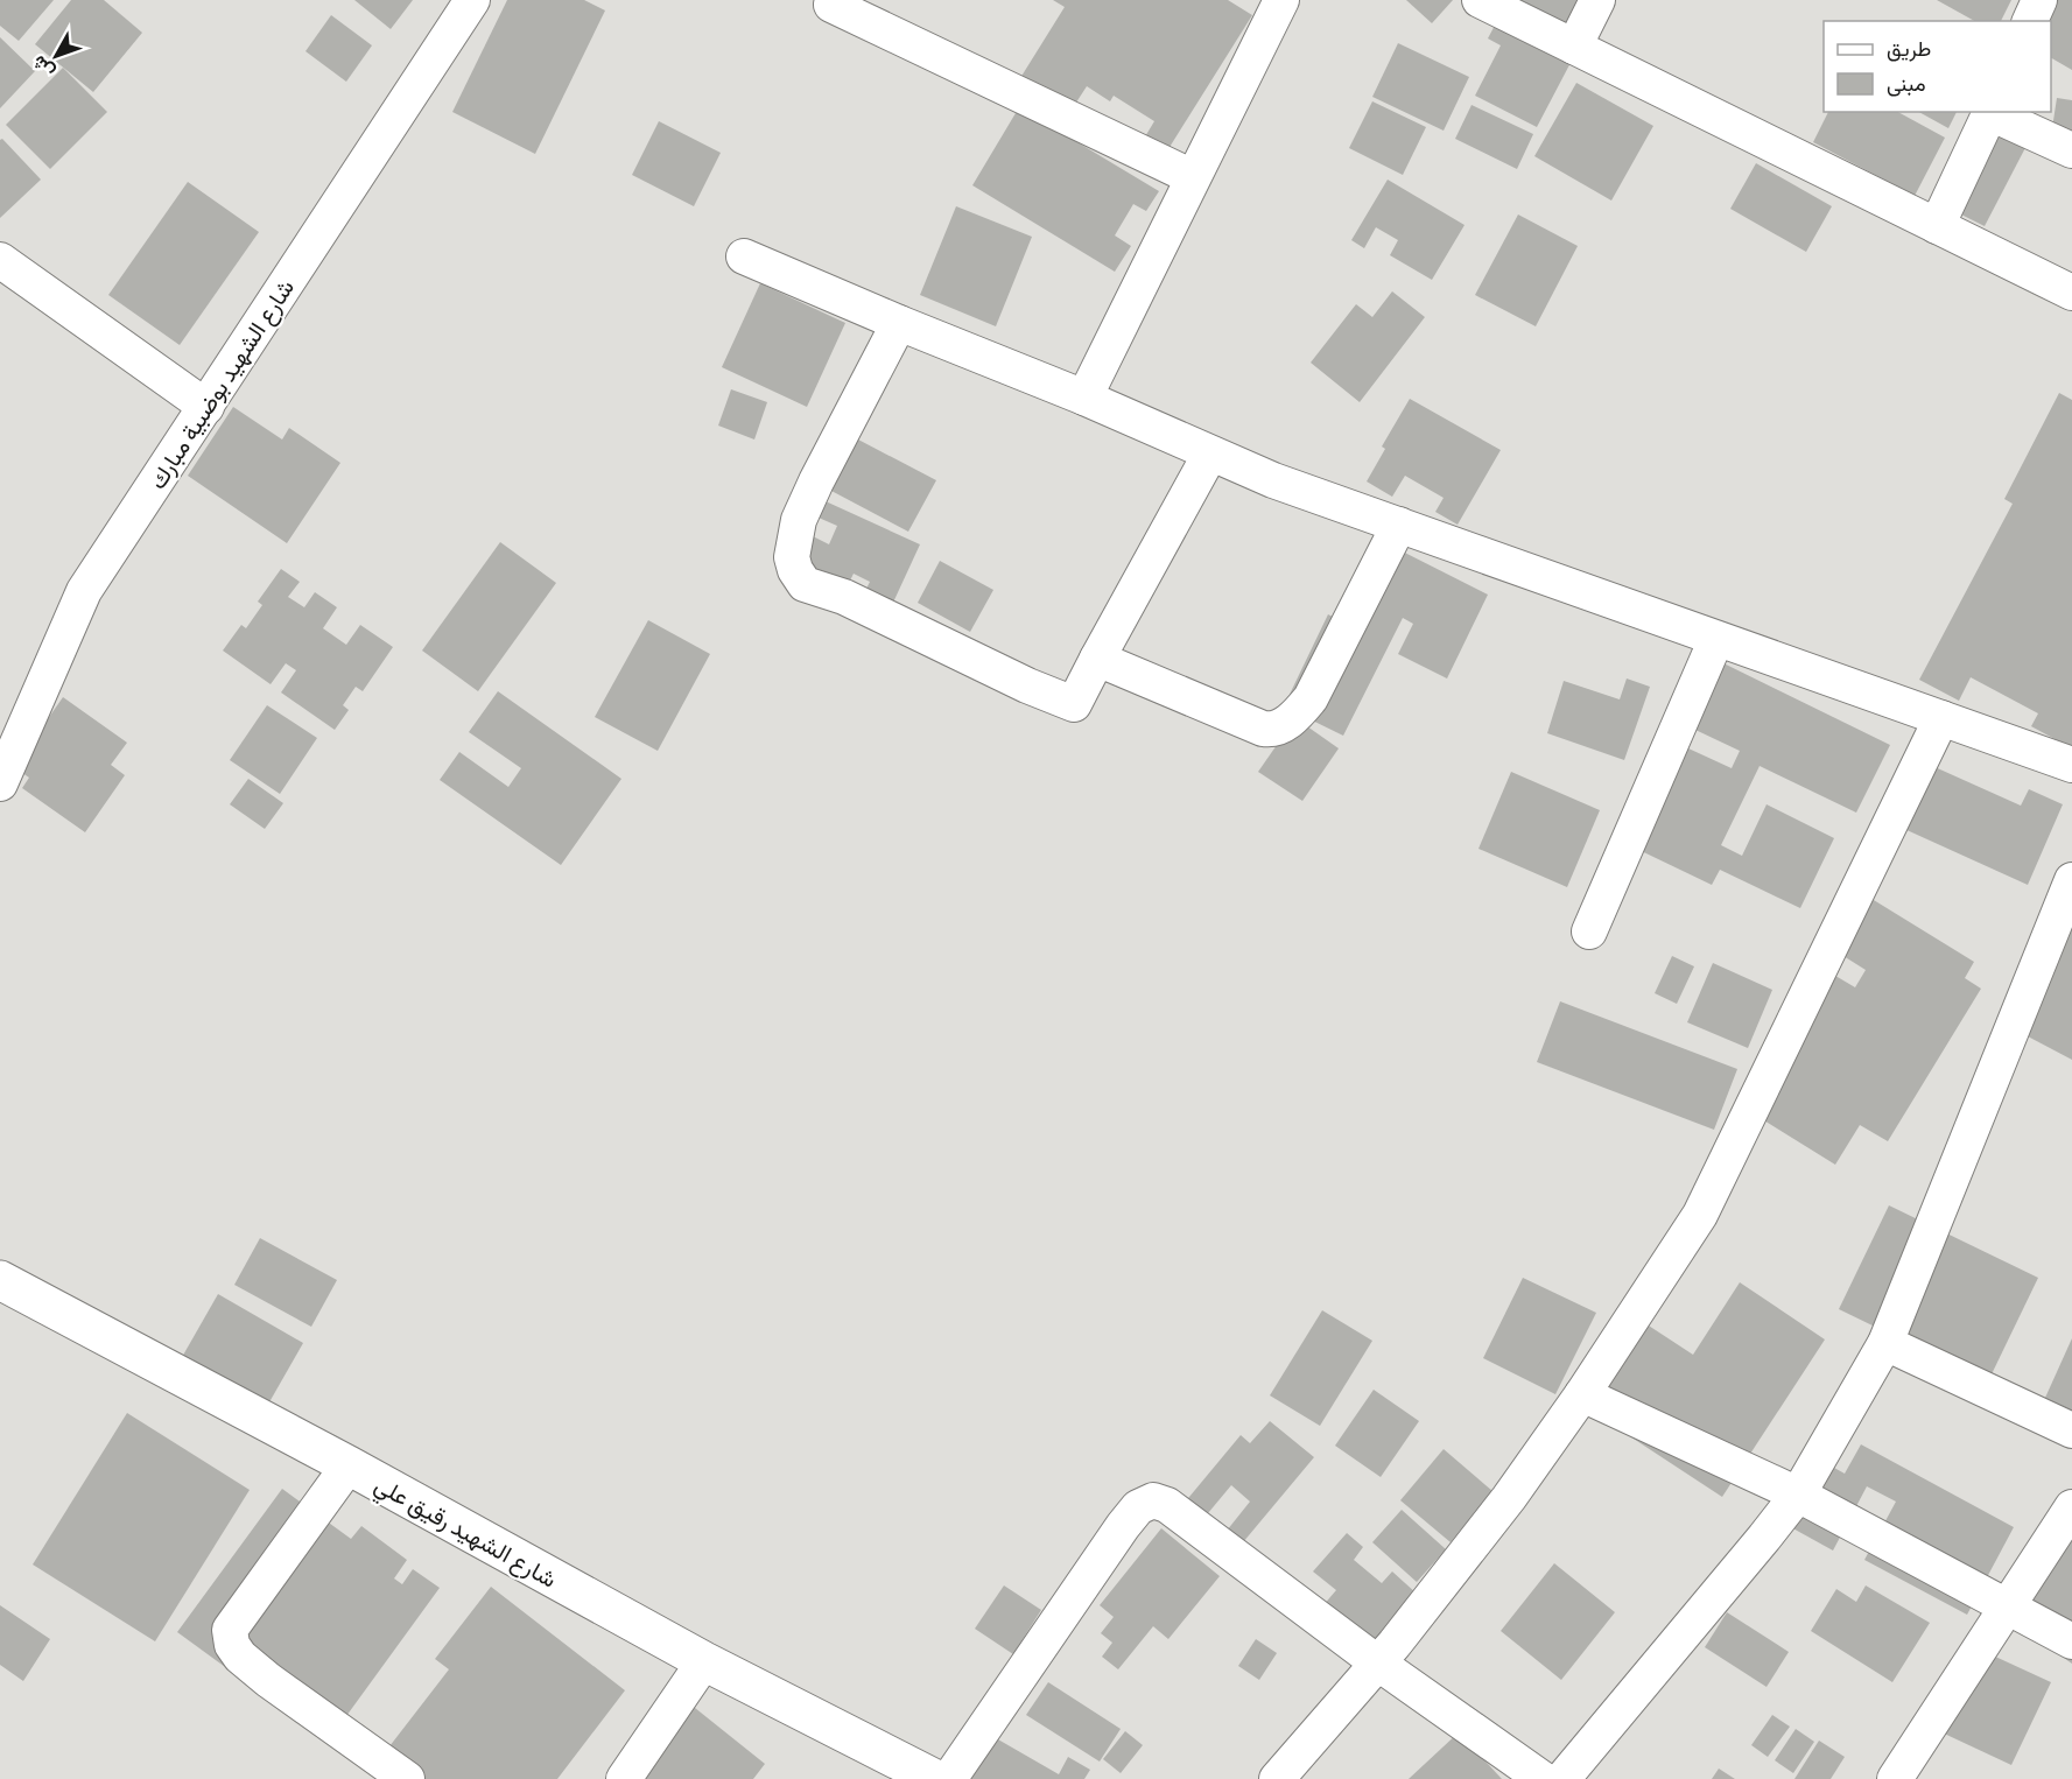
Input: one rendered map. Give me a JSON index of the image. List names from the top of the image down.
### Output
{
  "streets": {
    "street": ["شارع الشهيد بوضبية مبارك", "شارع الشهيد رقيق علي"]
  },
  "legend": ["طريق", "مبنى"],
  "north": "bottom left"
}
